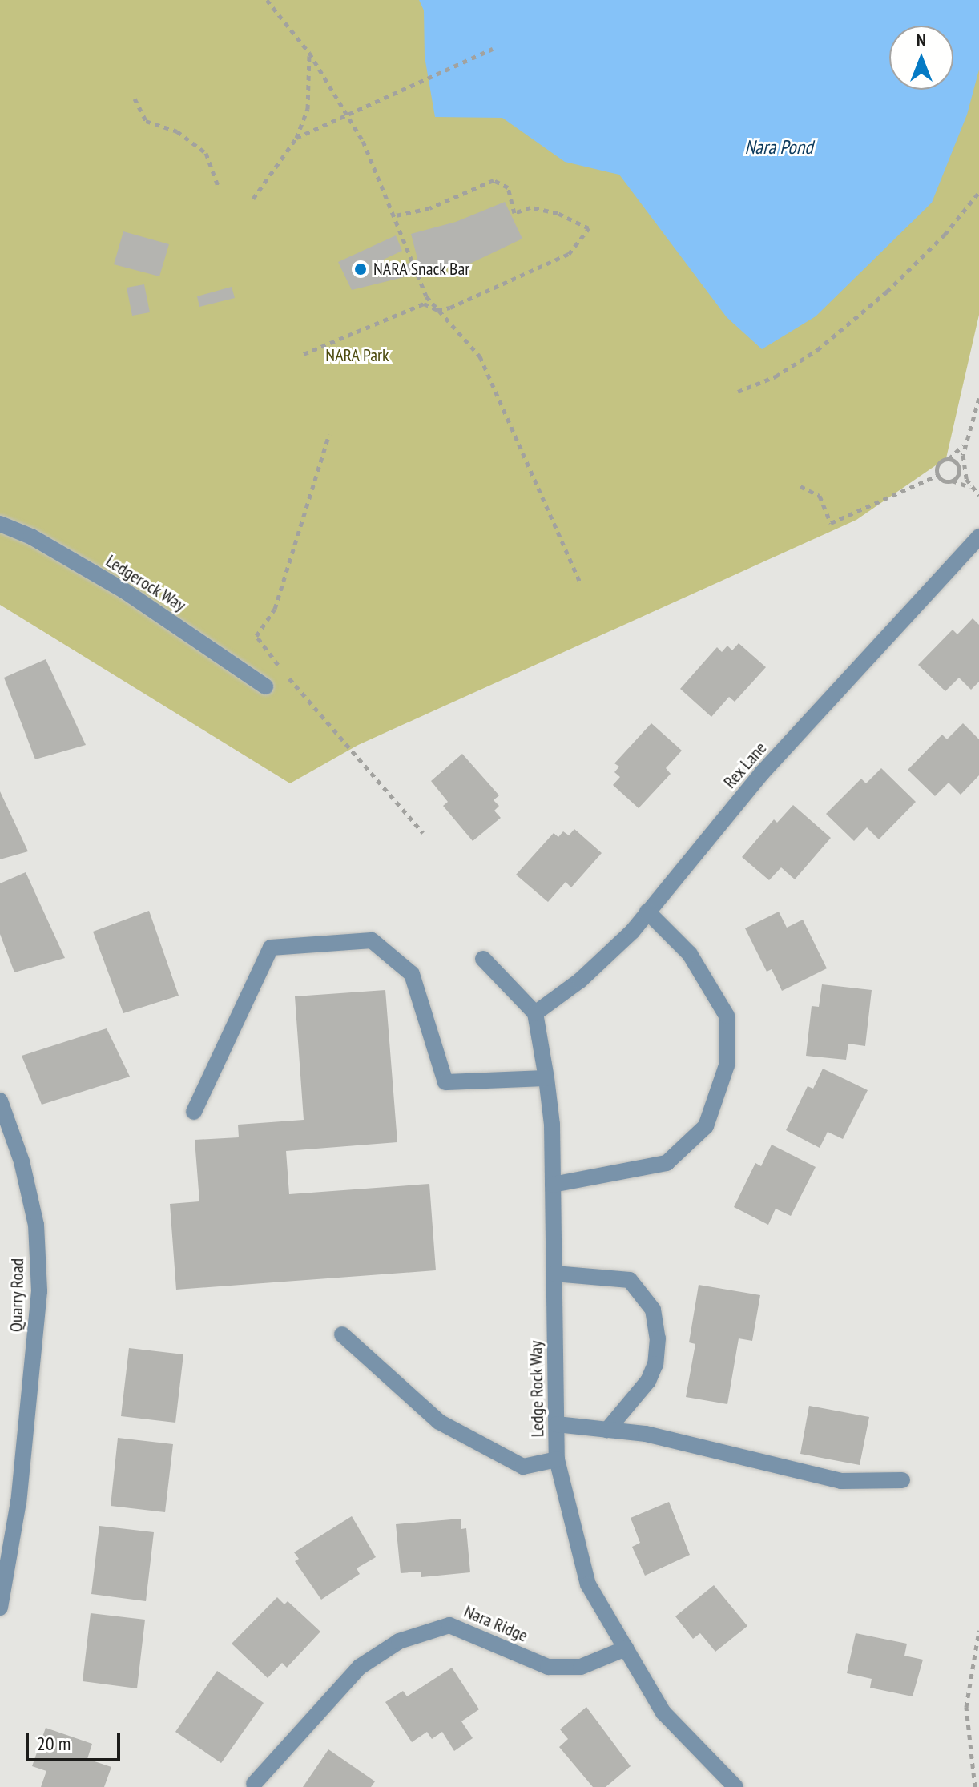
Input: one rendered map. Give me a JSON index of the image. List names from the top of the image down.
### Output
{
  "streets": {
    "street": [
      "Ledgerock Way",
      "Rex Lane",
      "Quarry Road",
      "Ledge Rock Way",
      "Nara Ridge"
    ]
  },
  "crossings": [
    ["Rex Lane", "Ledge Rock Way"],
    ["Ledge Rock Way", "Nara Ridge"]
  ],
  "water": ["Nara Pond"],
  "parks": ["NARA Park"],
  "places": ["NARA Snack Bar"],
  "scale_bar": "20 m",
  "north": "top"
}
